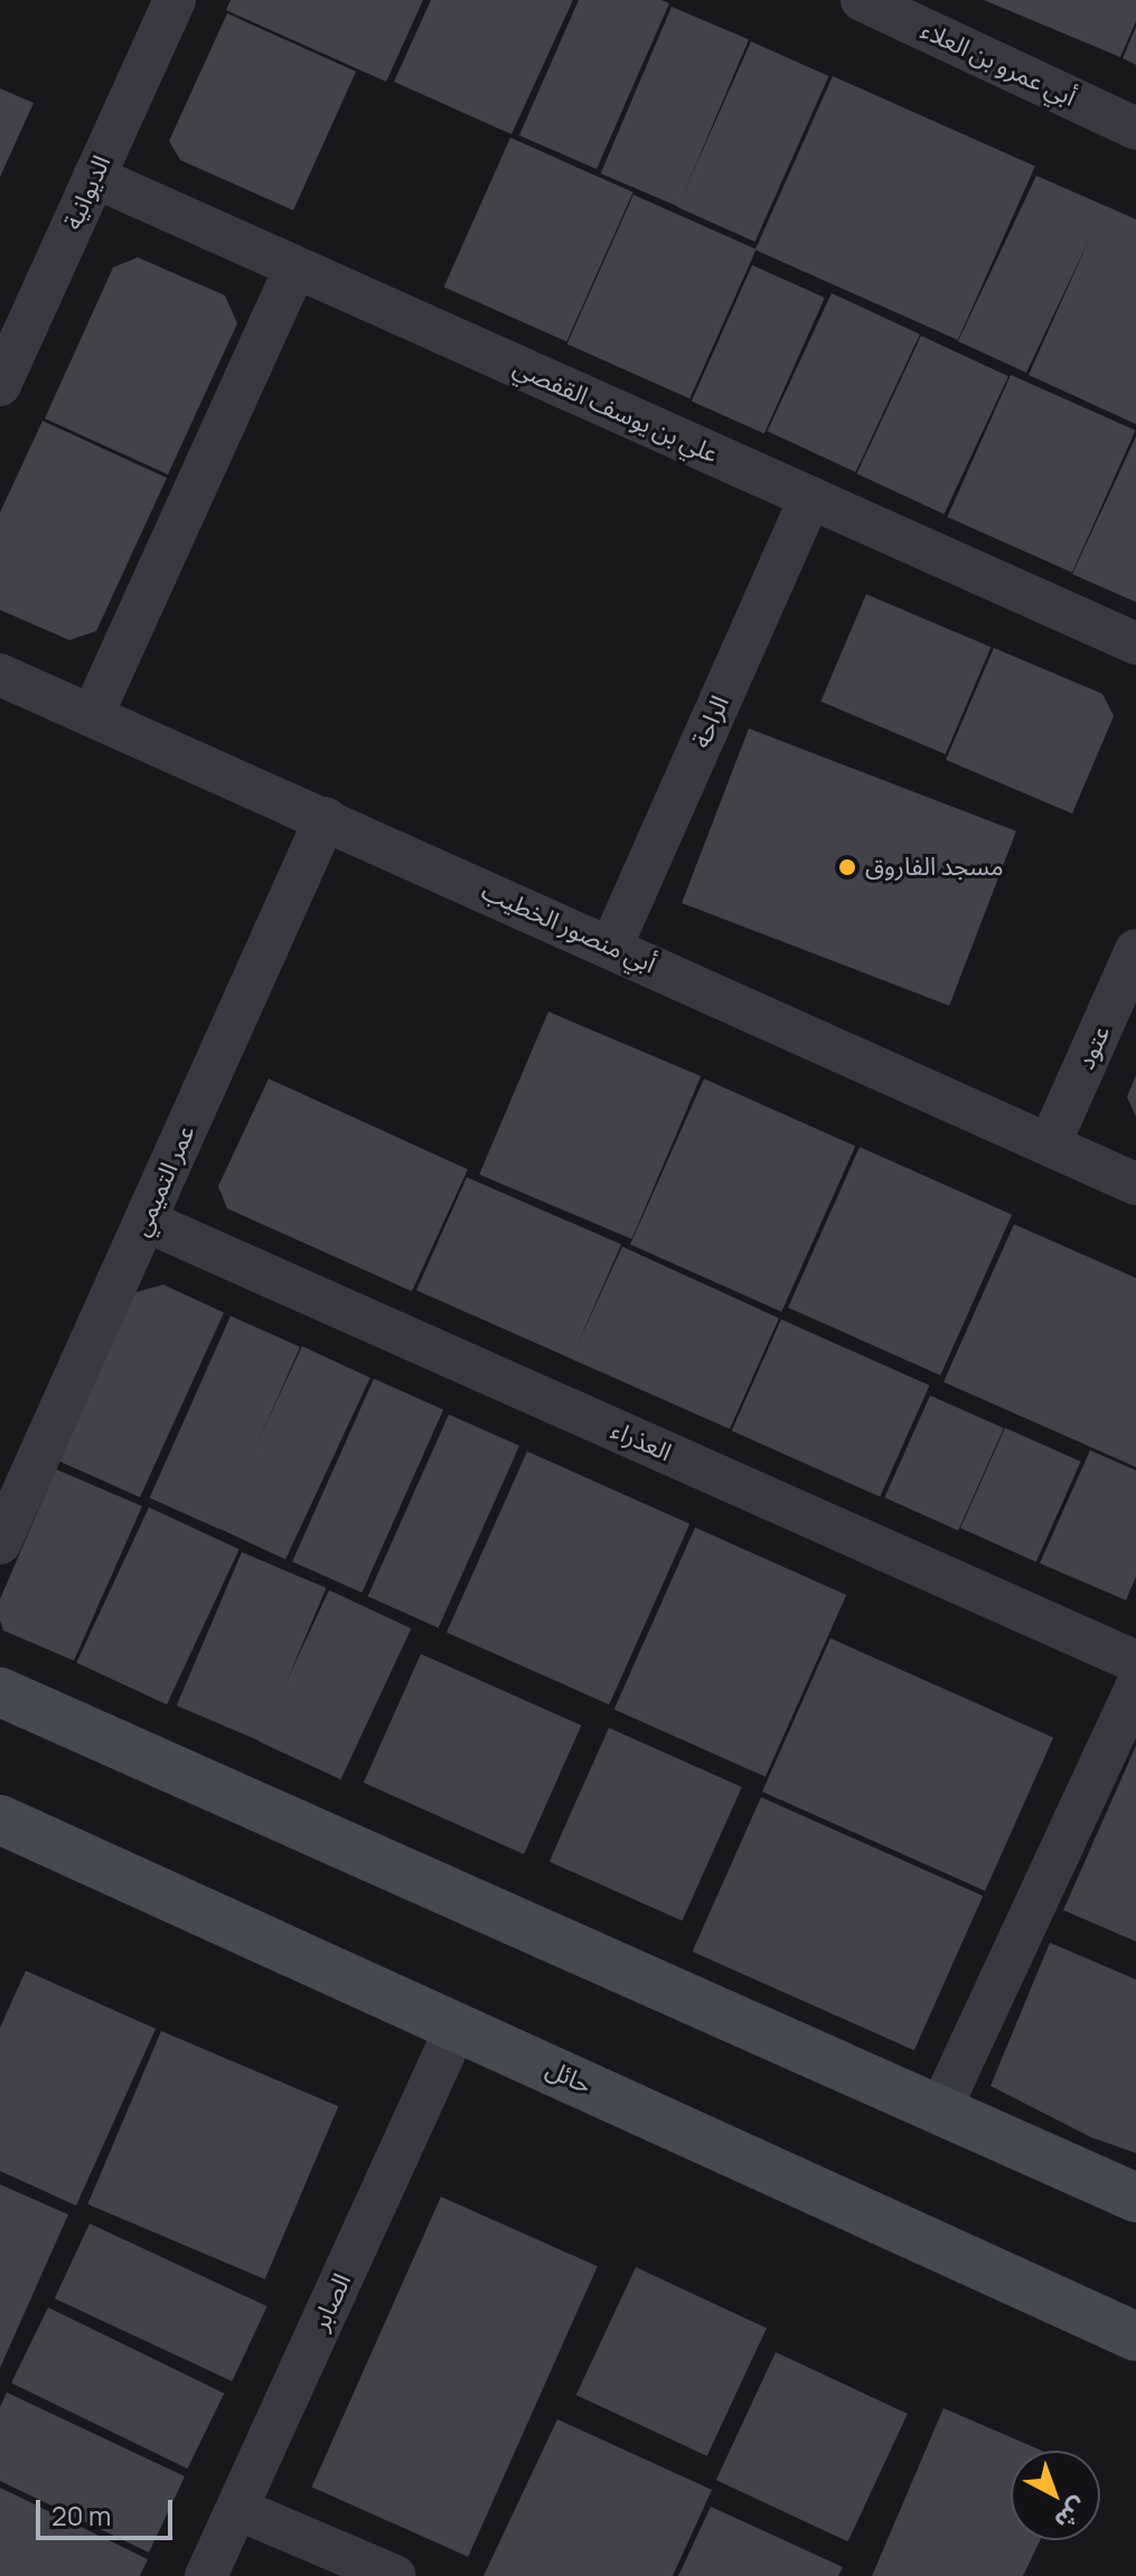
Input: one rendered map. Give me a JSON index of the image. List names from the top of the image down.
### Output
{
  "streets": {
    "street": [
      "أبي عمرو بن العلاء",
      "الديوانية",
      "علي بن يوسف القفصي",
      "الراحة",
      "أبي منصور الخطيب",
      "عتود",
      "عمر التميمي",
      "العذراء",
      "حائل",
      "الصابر"
    ]
  },
  "crossings": [
    ["الديوانية", "علي بن يوسف القفصي"],
    ["علي بن يوسف القفصي", "الراحة"],
    ["الراحة", "أبي منصور الخطيب"],
    ["أبي منصور الخطيب", "عتود"],
    ["أبي منصور الخطيب", "عمر التميمي"],
    ["عمر التميمي", "العذراء"],
    ["حائل", "الصابر"]
  ],
  "places": ["مسجد الفاروق"],
  "scale_bar": "20 m",
  "north": "bottom right"
}
